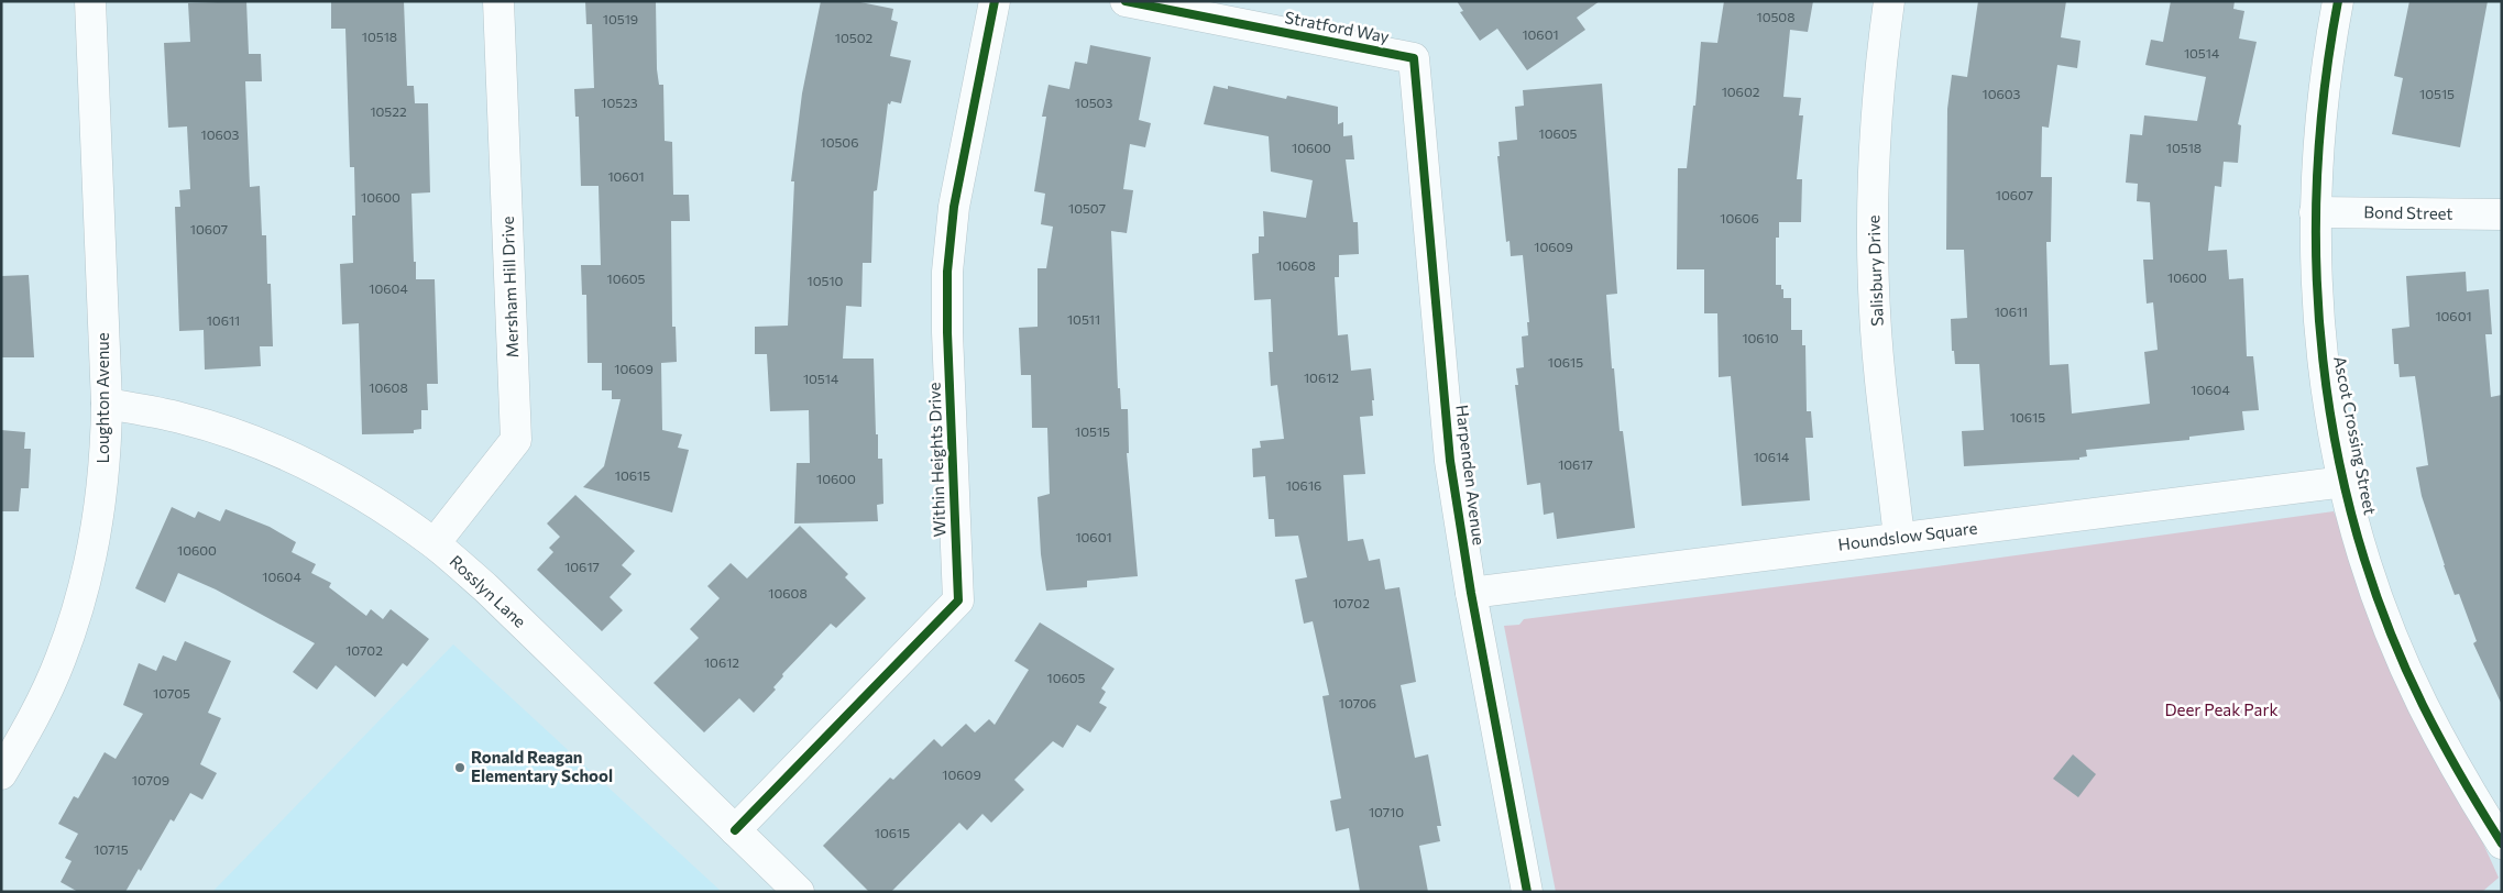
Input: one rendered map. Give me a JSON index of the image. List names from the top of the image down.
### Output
{
  "streets": {
    "street": [
      "Stratford Way",
      "Bond Street",
      "Salisbury Drive",
      "Mersham Hill Drive",
      "Loughton Avenue",
      "Ascot Crossing Street",
      "Within Heights Drive",
      "Harpenden Avenue",
      "Houndslow Square",
      "Rosslyn Lane"
    ]
  },
  "crossings": [
    ["Stratford Way", "Harpenden Avenue"],
    ["Bond Street", "Ascot Crossing Street"],
    ["Salisbury Drive", "Houndslow Square"],
    ["Mersham Hill Drive", "Rosslyn Lane"],
    ["Loughton Avenue", "Rosslyn Lane"],
    ["Ascot Crossing Street", "Houndslow Square"],
    ["Within Heights Drive", "Rosslyn Lane"],
    ["Harpenden Avenue", "Houndslow Square"]
  ],
  "parks": ["Deer Peak Park"],
  "places": ["Ronald Reagan Elementary School"],
  "house_numbers": [
    "10508",
    "10519",
    "10601",
    "10518",
    "10502",
    "10514",
    "10602",
    "10603",
    "10515",
    "10523",
    "10503",
    "10522",
    "10605",
    "10603",
    "10506",
    "10600",
    "10518",
    "10601",
    "10607",
    "10600",
    "10507",
    "10606",
    "10607",
    "10609",
    "10608",
    "10600",
    "10605",
    "10510",
    "10604",
    "10611",
    "10601",
    "10511",
    "10611",
    "10610",
    "10615",
    "10609",
    "10612",
    "10514",
    "10608",
    "10604",
    "10615",
    "10515",
    "10614",
    "10617",
    "10615",
    "10600",
    "10616",
    "10601",
    "10600",
    "10617",
    "10604",
    "10608",
    "10702",
    "10702",
    "10612",
    "10605",
    "10705",
    "10706",
    "10609",
    "10709",
    "10710",
    "10615",
    "10715"
  ]
}
